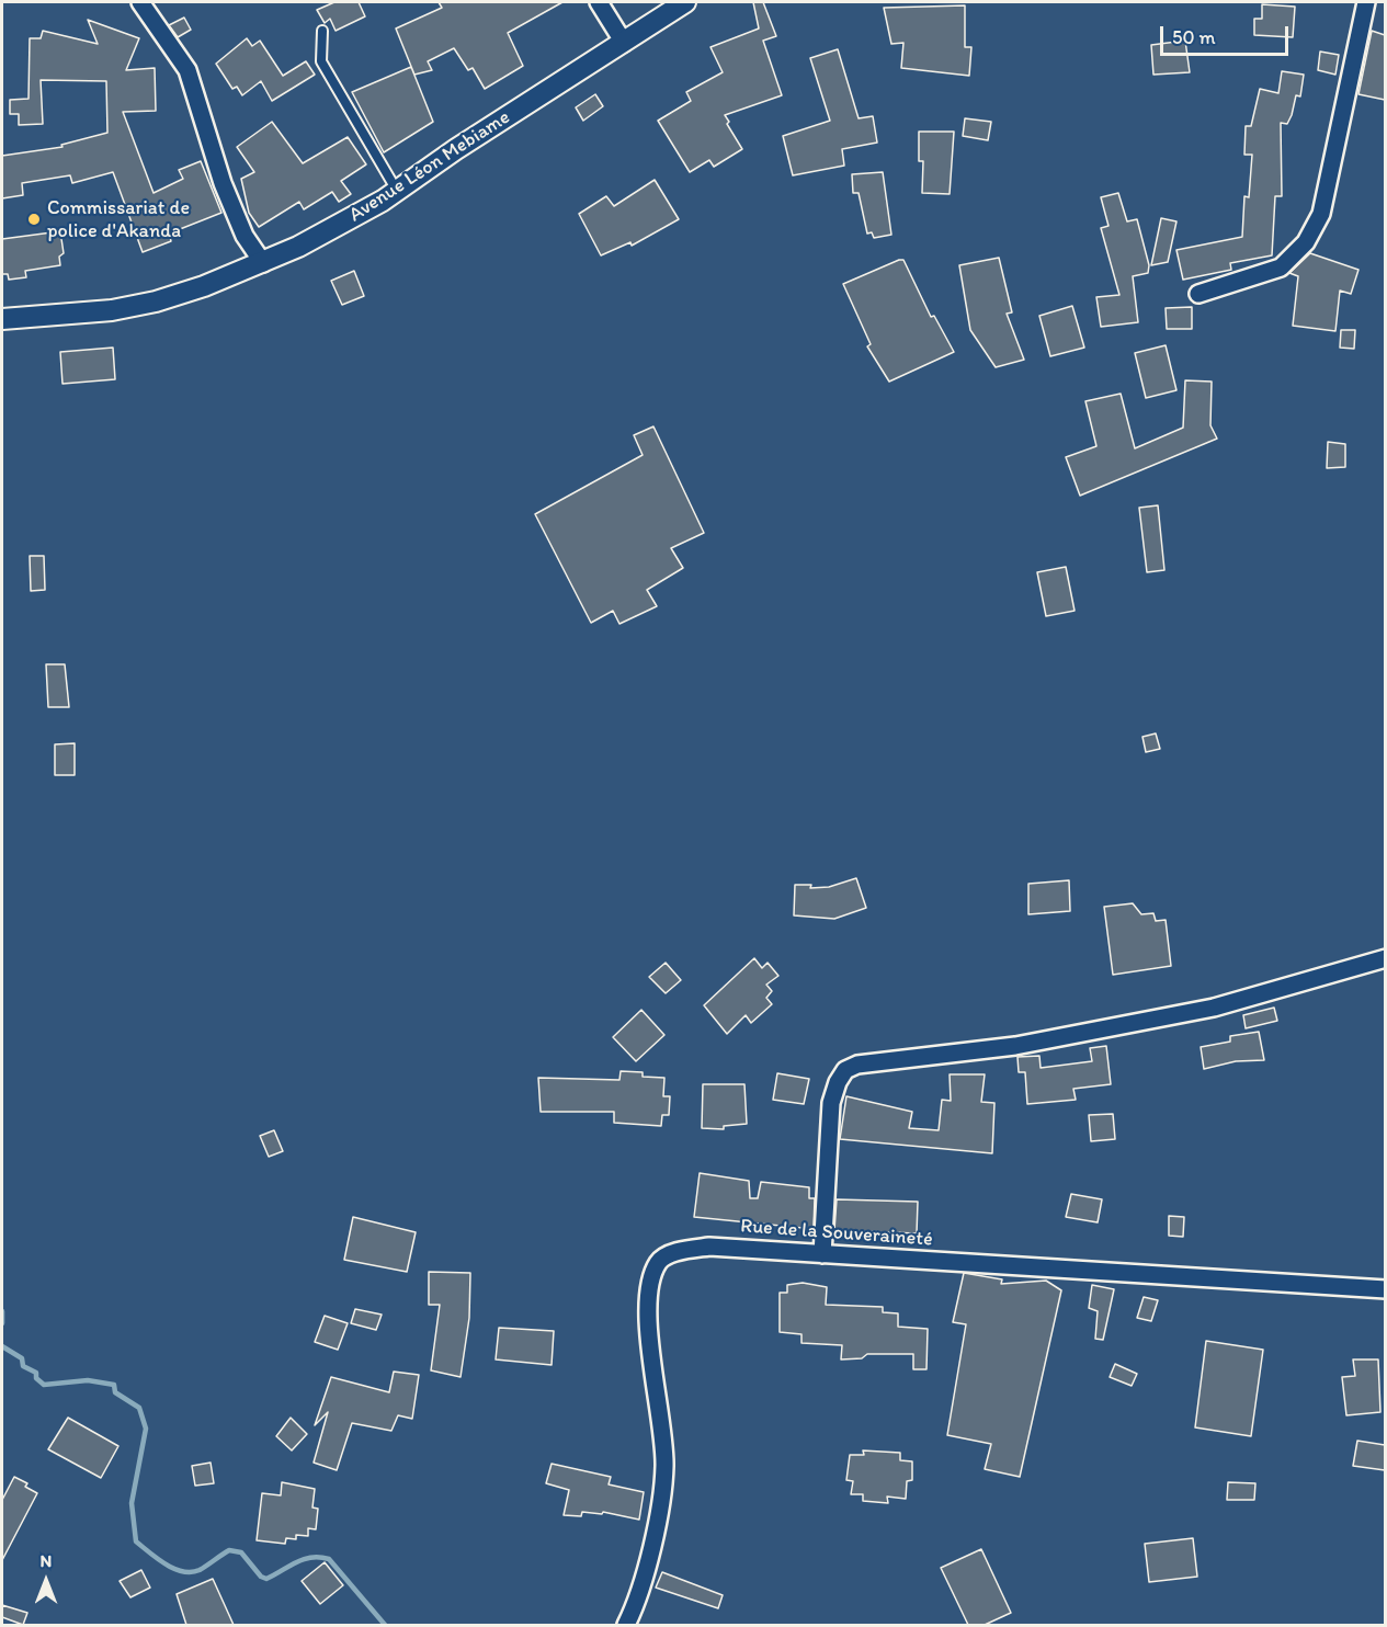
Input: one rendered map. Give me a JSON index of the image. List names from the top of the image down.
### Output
{
  "streets": {
    "street": ["Avenue Léon Mebiame", "Rue de la Souveraineté"]
  },
  "places": ["Commissariat de police d'Akanda"],
  "scale_bar": "50 m",
  "north": "top"
}
